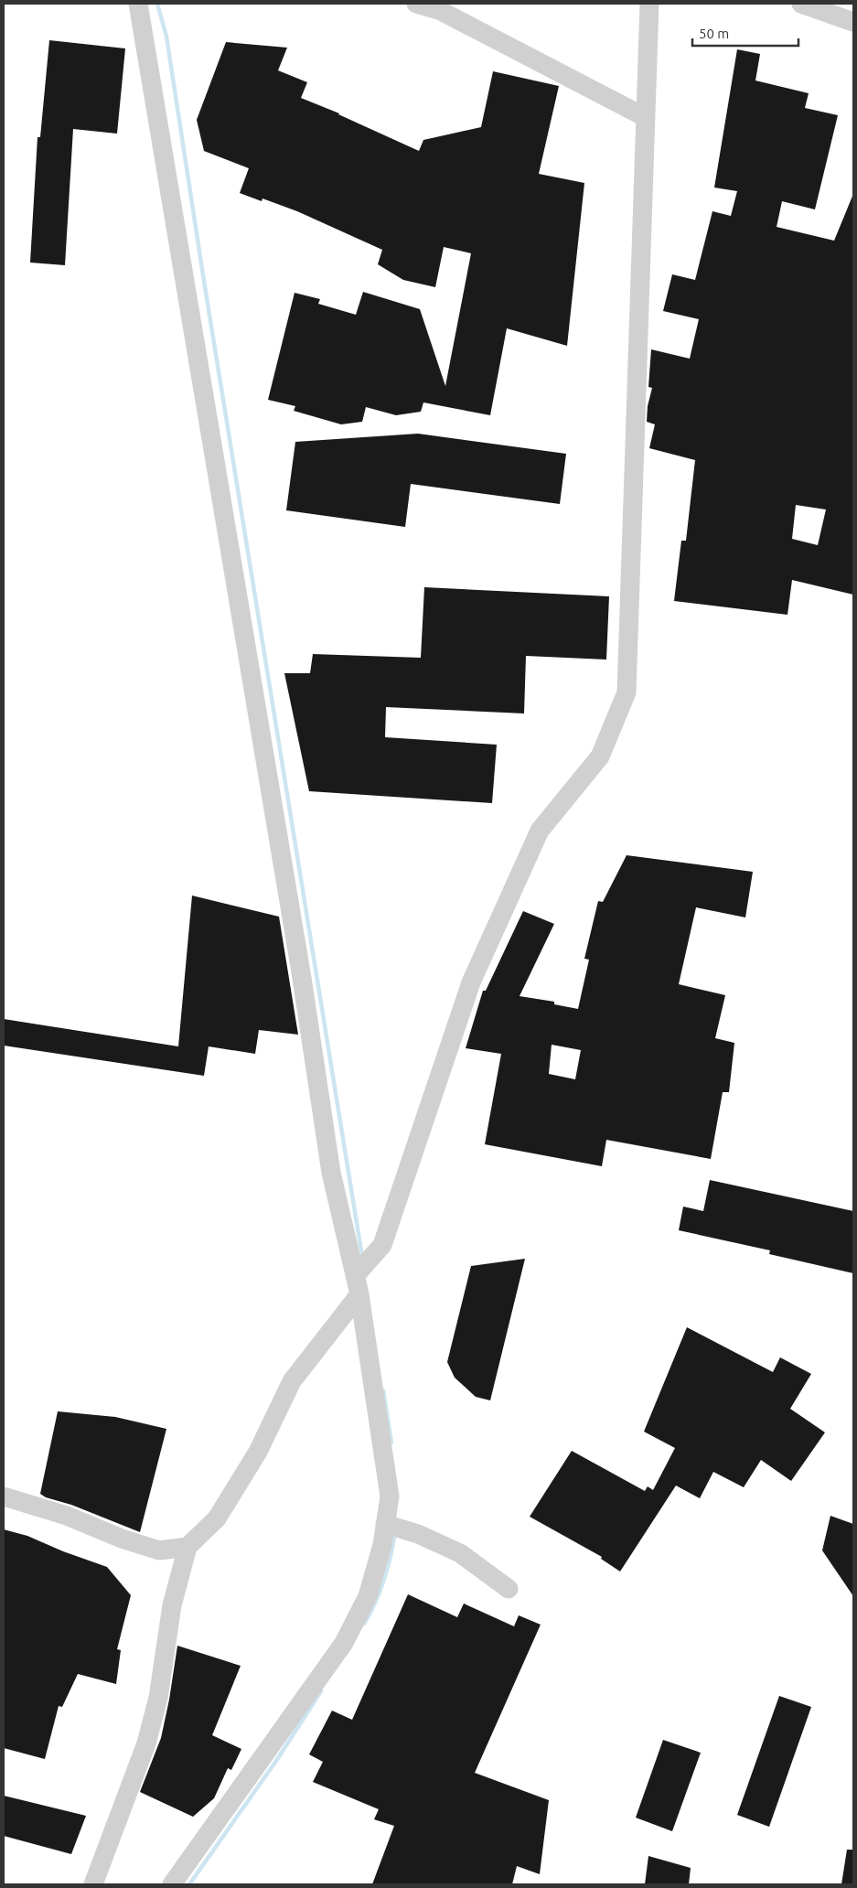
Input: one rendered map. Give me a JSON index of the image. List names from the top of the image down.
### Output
{
  "scale_bar": "50 m"
}
